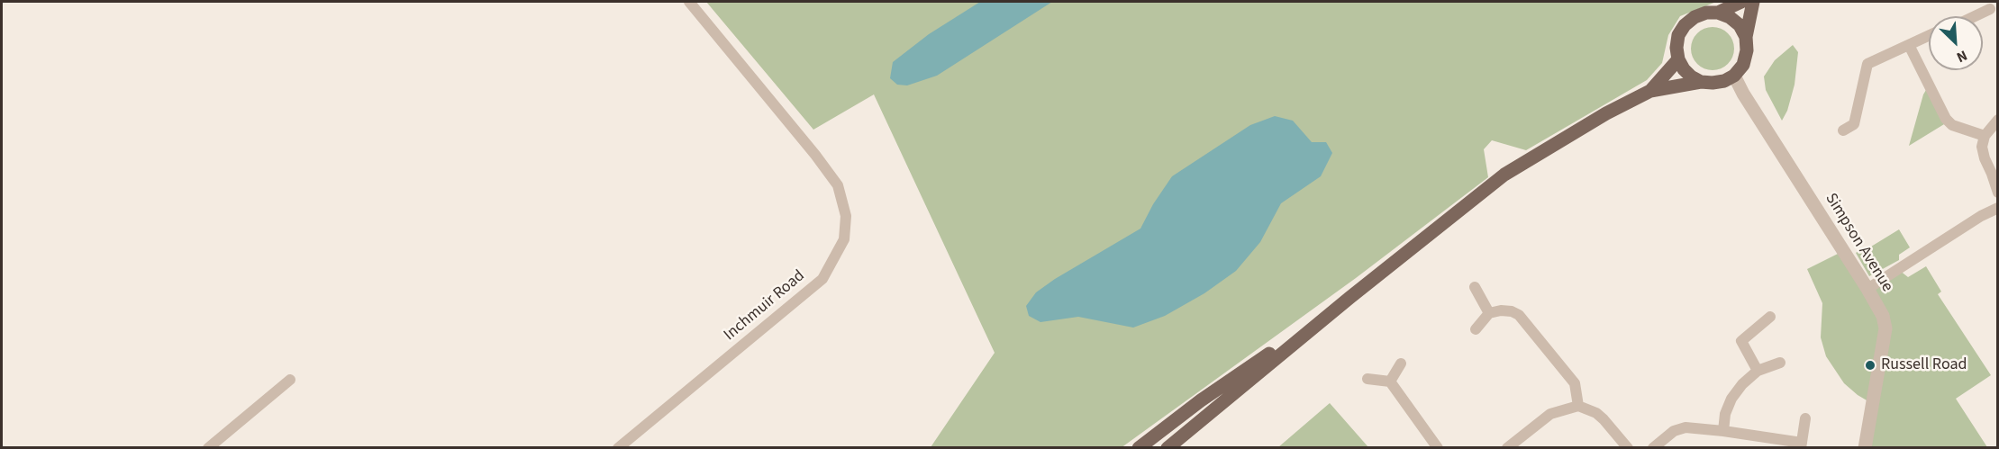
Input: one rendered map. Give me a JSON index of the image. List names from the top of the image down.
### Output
{
  "streets": {
    "street": ["Simpson Avenue", "Inchmuir Road"]
  },
  "places": ["Russell Road"],
  "north": "bottom right"
}
